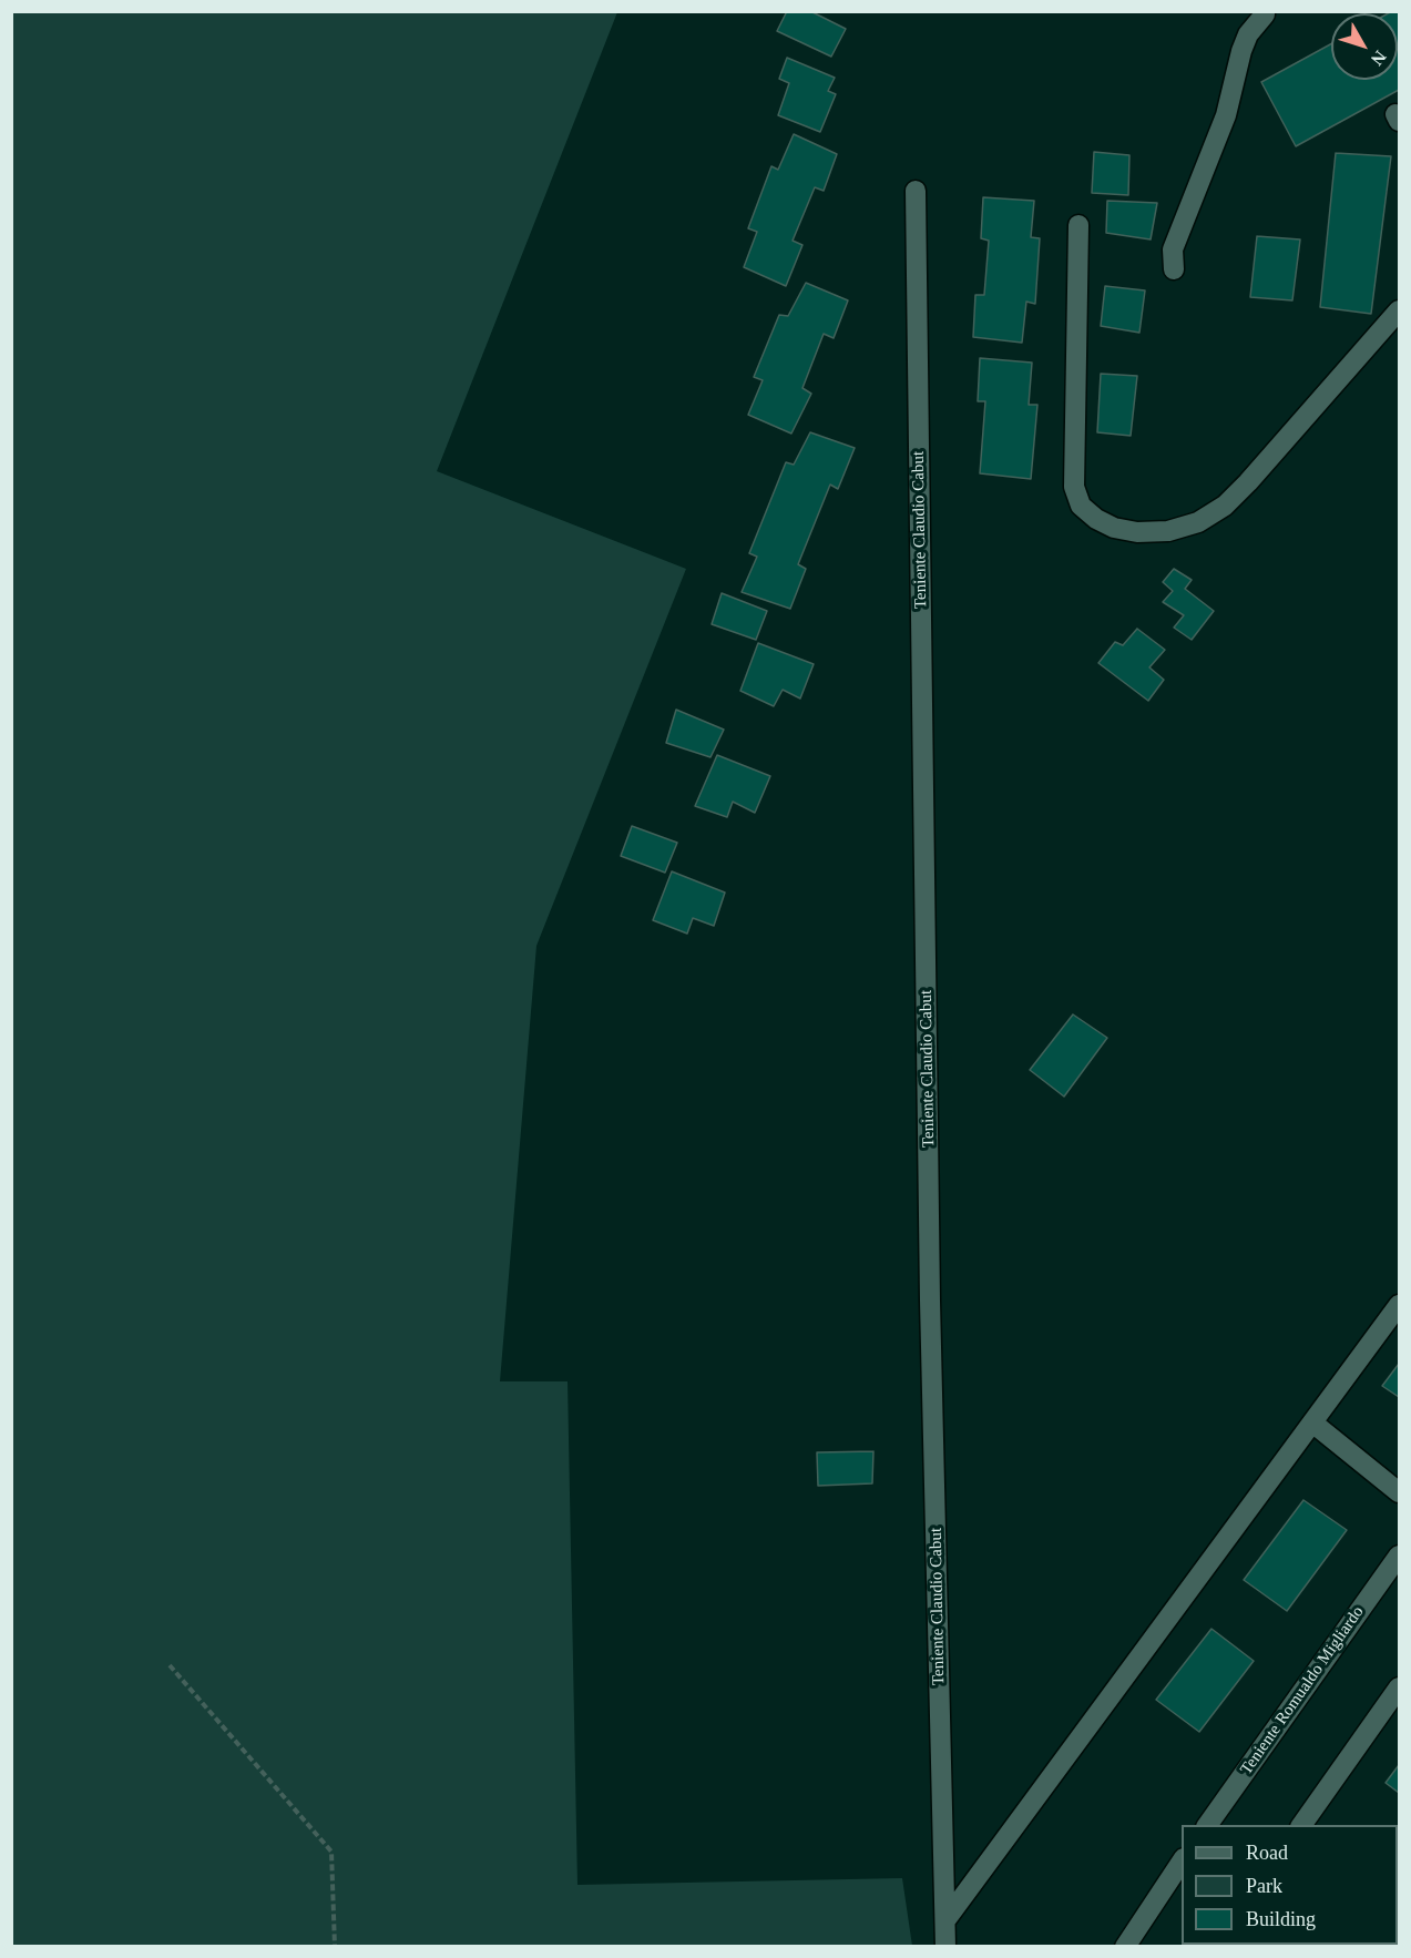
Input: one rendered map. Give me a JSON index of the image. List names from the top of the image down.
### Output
{
  "streets": {
    "street": ["Teniente Claudio Cabut", "Teniente Romualdo Migliardo"]
  },
  "legend": ["Road", "Park", "Building"],
  "north": "bottom right"
}
